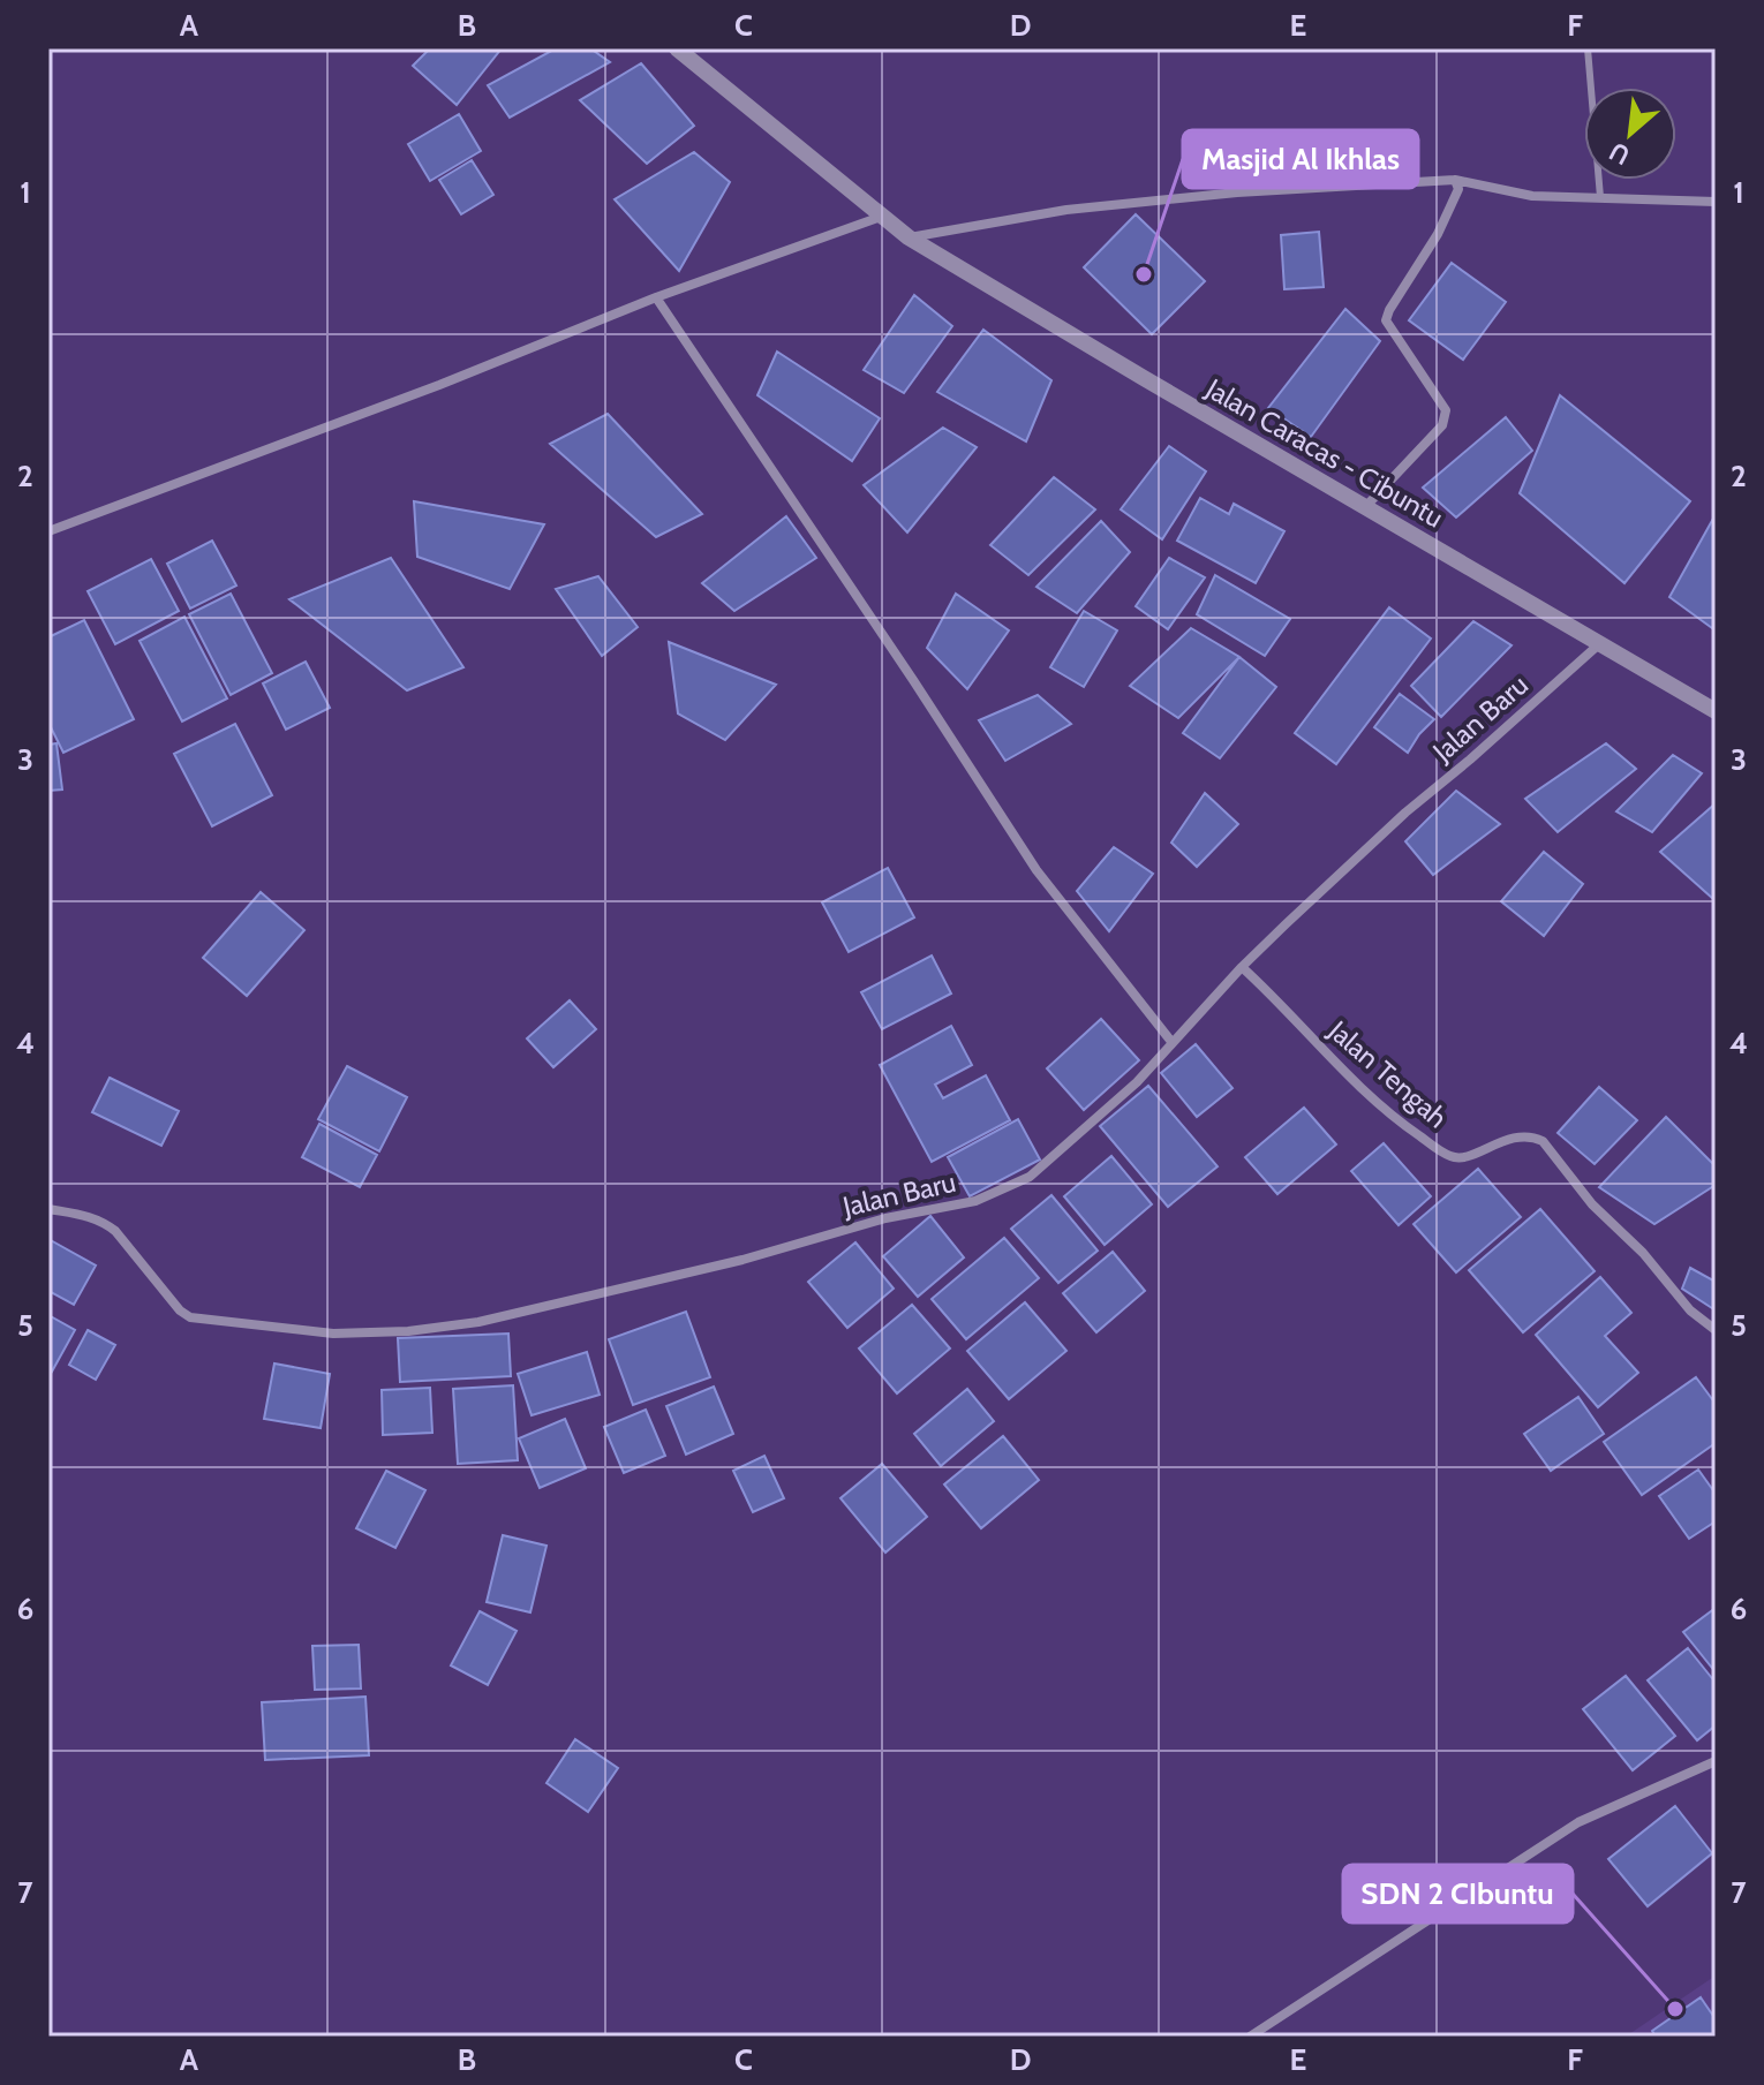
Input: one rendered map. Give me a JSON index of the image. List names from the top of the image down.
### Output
{
  "streets": {
    "street": ["Jalan Caracas - Cibuntu", "Jalan Baru", "Jalan Tengah"]
  },
  "crossings": [
    ["Jalan Caracas - Cibuntu", "Jalan Baru"],
    ["Jalan Baru", "Jalan Tengah"]
  ],
  "places": ["Masjid Al Ikhlas", "SDN 2 CIbuntu"],
  "north": "bottom left",
  "grid": {
    "columns": [
      "A",
      "B",
      "C",
      "D",
      "E",
      "F"
    ],
    "rows": [
      "1",
      "2",
      "3",
      "4",
      "5",
      "6",
      "7"
    ]
  }
}
